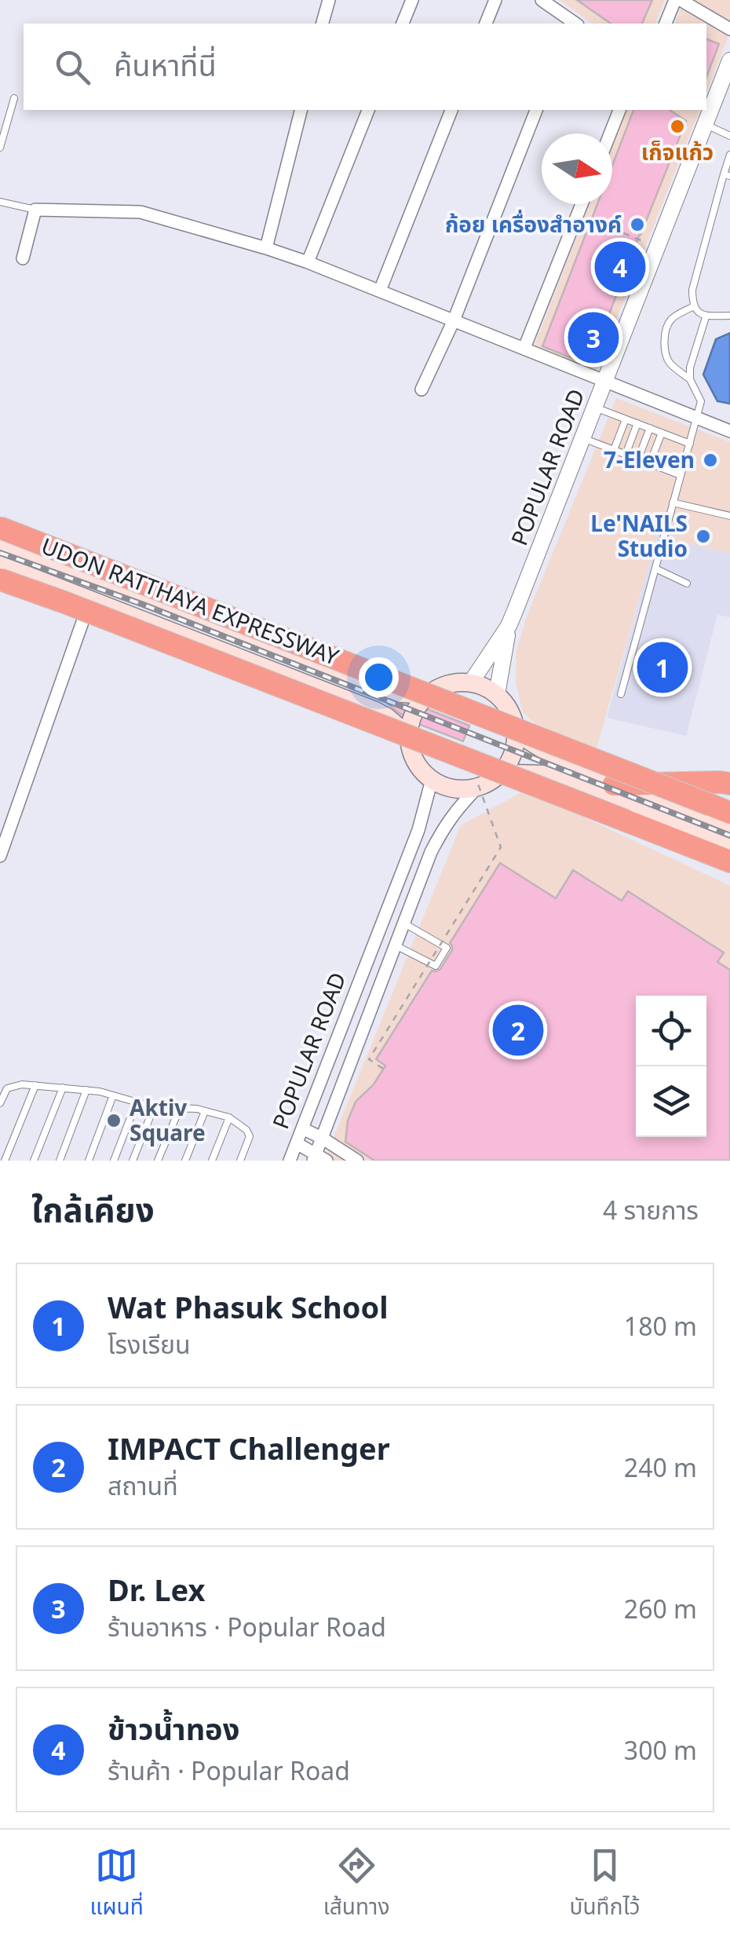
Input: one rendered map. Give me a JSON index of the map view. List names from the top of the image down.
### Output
{
  "streets": {
    "highway": ["UDON RATTHAYA EXPRESSWAY"],
    "street": ["POPULAR ROAD"]
  },
  "places": [
    "เก็จแก้ว",
    "ก้อย เครื่องสำอางค์",
    "7-Eleven",
    "Le'NAILS Studio",
    "Aktiv Square"
  ],
  "north": "right",
  "page": {
    "search": "ค้นหาที่นี่",
    "pins": [
      "4",
      "3",
      "1",
      "2"
    ],
    "heading": ["ใกล้เคียง", "4 รายการ"],
    "list": [
      {
        "mark": "1",
        "name": "Wat Phasuk School",
        "note": "โรงเรียน",
        "value": "180 m"
      },
      {
        "mark": "2",
        "name": "IMPACT Challenger",
        "note": "สถานที่",
        "value": "240 m"
      },
      {
        "mark": "3",
        "name": "Dr. Lex",
        "note": "ร้านอาหาร · Popular Road",
        "value": "260 m"
      },
      {
        "mark": "4",
        "name": "ข้าวน้ำทอง",
        "note": "ร้านค้า · Popular Road",
        "value": "300 m"
      }
    ],
    "nav": ["แผนที่", "เส้นทาง", "บันทึกไว้"]
  }
}
